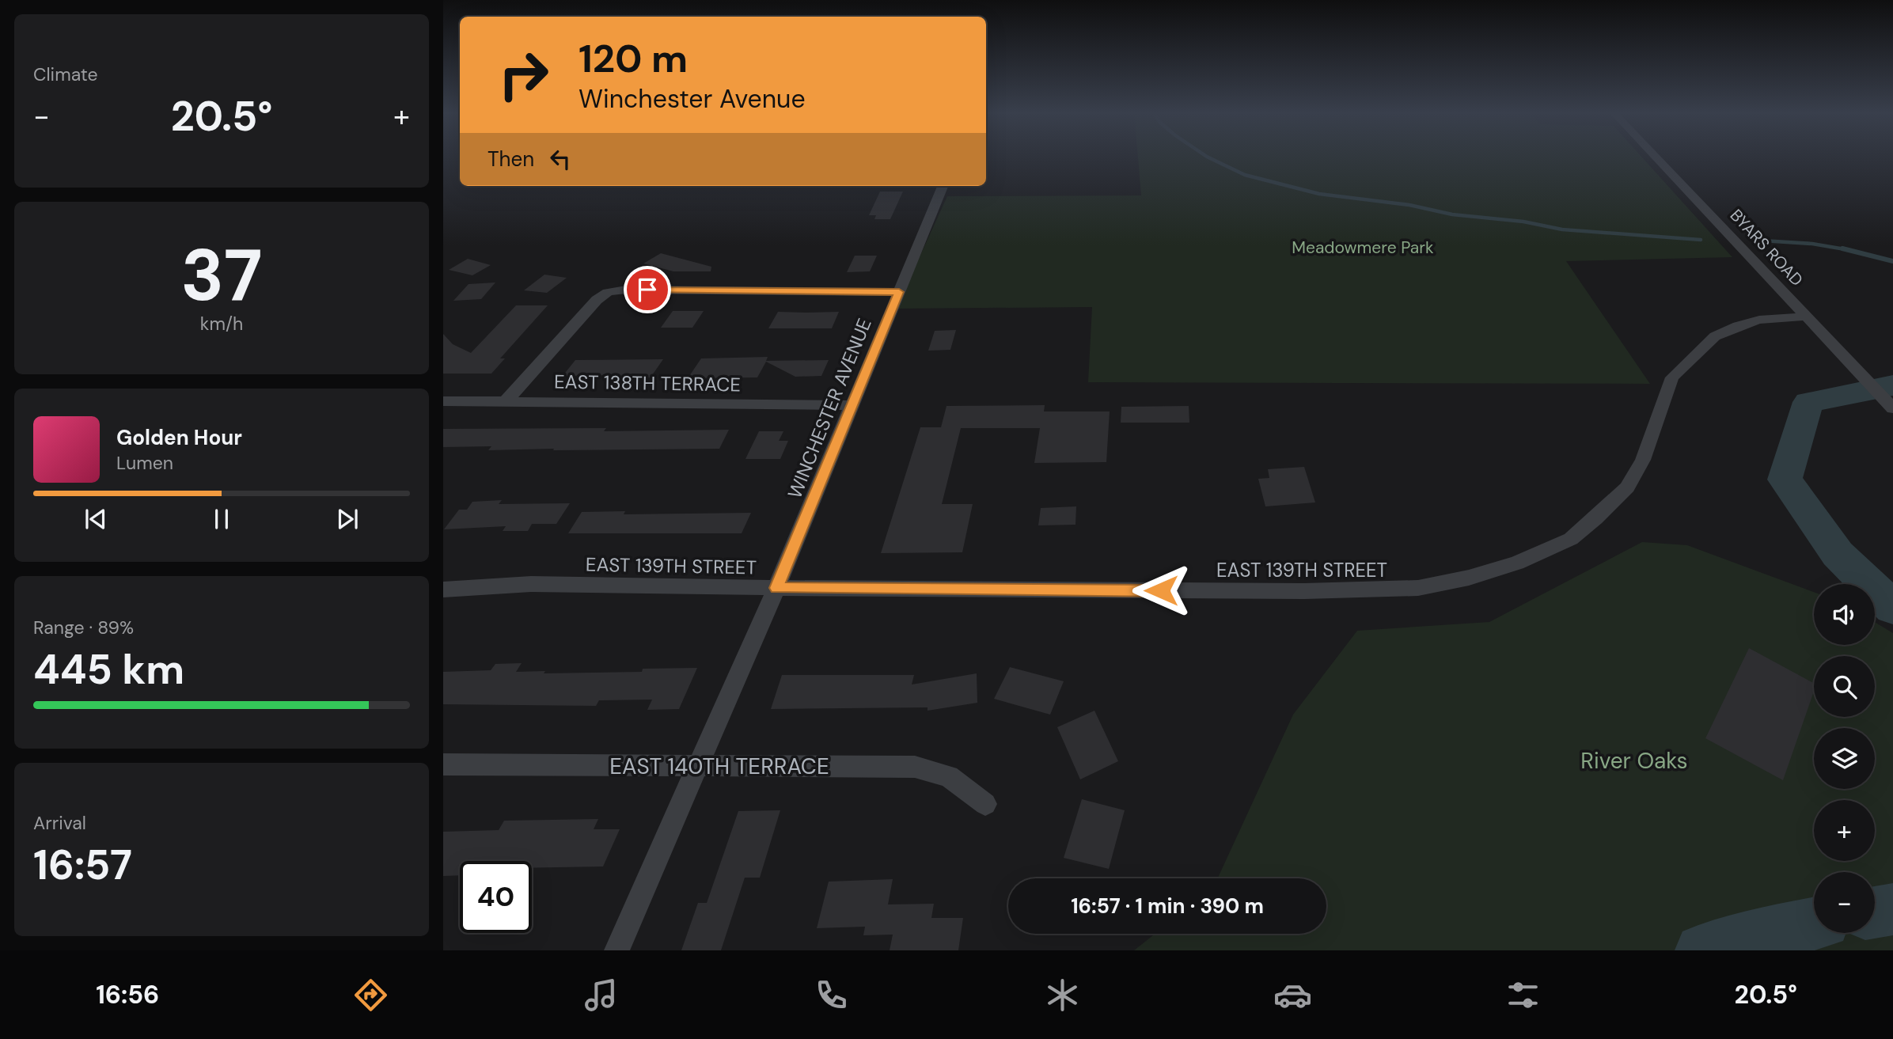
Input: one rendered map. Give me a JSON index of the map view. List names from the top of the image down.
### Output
{
  "streets": {
    "street": [
      "BYARS ROAD",
      "EAST 138TH TERRACE",
      "WINCHESTER AVENUE",
      "EAST 139TH STREET",
      "EAST 140TH TERRACE"
    ]
  },
  "crossings": [
    ["BYARS ROAD", "EAST 139TH STREET"],
    ["EAST 138TH TERRACE", "WINCHESTER AVENUE"],
    ["WINCHESTER AVENUE", "EAST 139TH STREET"],
    ["WINCHESTER AVENUE", "EAST 140TH TERRACE"]
  ],
  "parks": ["Meadowmere Park", "River Oaks"],
  "page": {
    "tile": [
      "Climate",
      ["37", "km/h"],
      ["Range · 89%", "445 km"],
      ["Arrival", "16:57"]
    ],
    "turn": ["120 m", "Winchester Avenue"],
    "heat": ["−", "20.5°", "+"],
    "then": "Then",
    "song": ["Golden Hour", "Lumen"],
    "map_buttons": ["+", "−"],
    "limit": "40",
    "trip": "16:57 · 1 min · 390 m",
    "tabs": ["16:56", "20.5°"]
  }
}
